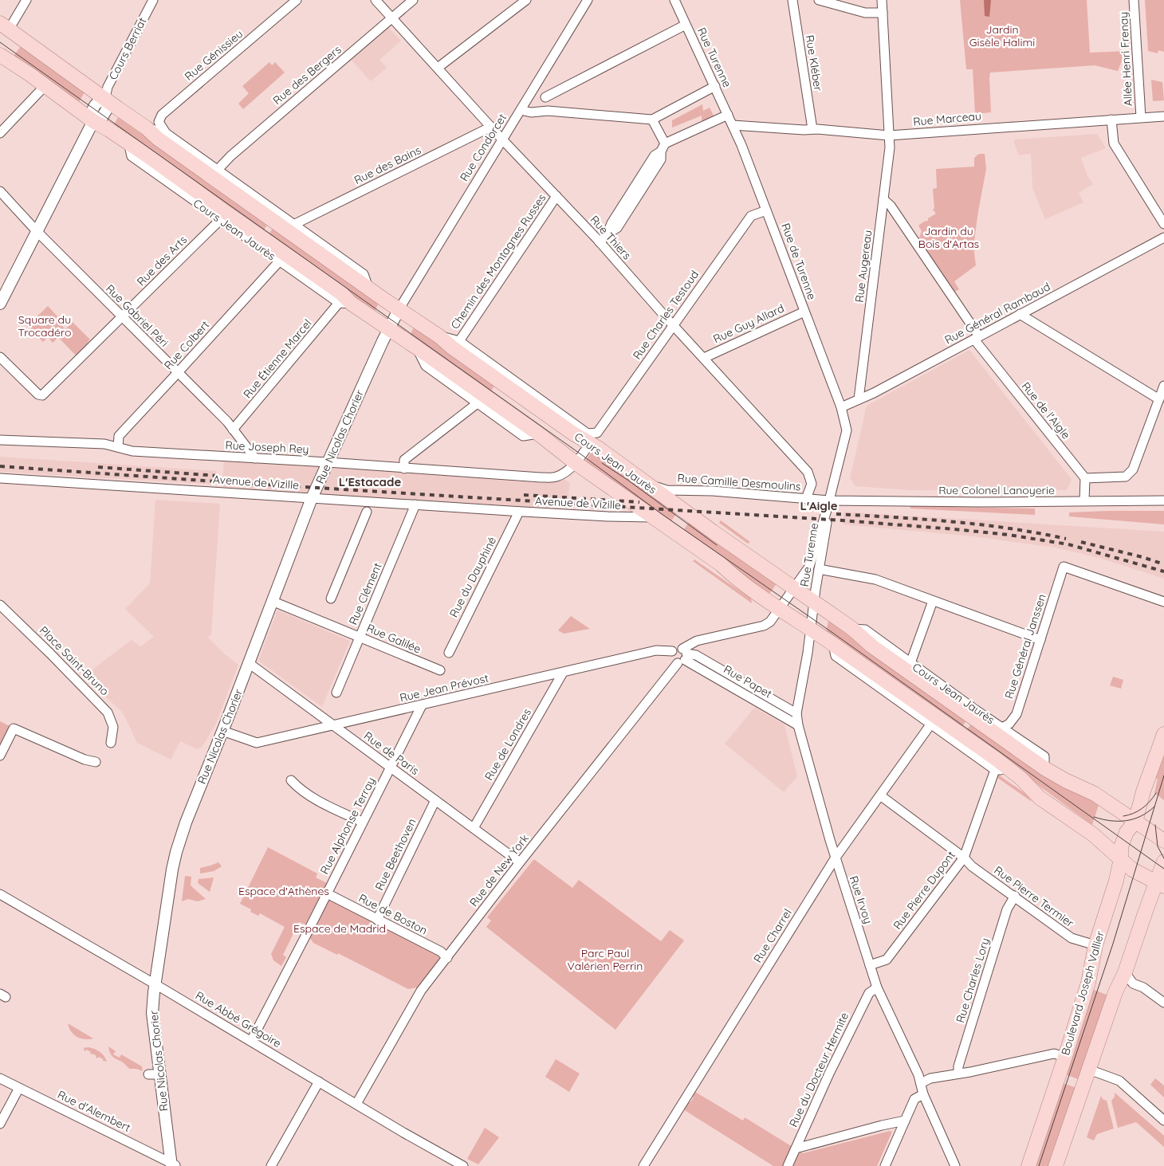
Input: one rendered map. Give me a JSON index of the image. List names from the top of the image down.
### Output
{
  "streets": {
    "main road": ["Cours Jean Jaurès", "Boulevard Joseph Vallier"],
    "street": [
      "Cours Berriat",
      "Rue Génissieu",
      "Rue Turenne",
      "Allée Henri Frenay",
      "Rue Kléber",
      "Rue des Bergers",
      "Rue Marceau",
      "Rue Condorcet",
      "Rue des Bains",
      "Rue Thiers",
      "Rue des Arts",
      "Chemin des Montagnes Russes",
      "Rue de Turenne",
      "Rue Augereau",
      "Rue Général Rambaud",
      "Rue Charles Testoud",
      "Rue Gabriel Péri",
      "Rue Guy Allard",
      "Rue Colbert",
      "Rue Étienne Marcel",
      "Rue de l'Aigle",
      "Rue Nicolas Chorier",
      "Rue Joseph Rey",
      "Avenue de Vizille",
      "Rue Camille Desmoulins",
      "Rue Colonel Lanoyerie",
      "Rue du Dauphiné",
      "Rue Clément",
      "Rue Galilée",
      "Rue Général Janssen",
      "Place Saint-Bruno",
      "Rue Papet",
      "Rue Jean Prévost",
      "Rue de Londres",
      "Rue de Paris",
      "Rue Alphonse Terray",
      "Rue Beethoven",
      "Rue de New York",
      "Rue Pierre Dupont",
      "Rue Pierre Termier",
      "Rue Irvoy",
      "Rue de Boston",
      "Rue Charrel",
      "Rue Charles Lory",
      "Rue Abbé Grégoire",
      "Rue du Docteur Hermite",
      "Rue d'Alembert"
    ]
  },
  "crossings": [
    ["Cours Berriat", "Cours Jean Jaurès"],
    ["Cours Berriat", "Rue Gabriel Péri"],
    ["Rue Génissieu", "Cours Jean Jaurès"],
    ["Rue Turenne", "Rue Marceau"],
    ["Rue Turenne", "Cours Jean Jaurès"],
    ["Rue Turenne", "Rue de Turenne"],
    ["Rue Turenne", "Rue Général Rambaud"],
    ["Rue Turenne", "Rue Camille Desmoulins"],
    ["Rue Turenne", "Rue Colonel Lanoyerie"],
    ["Allée Henri Frenay", "Rue Marceau"],
    ["Rue Kléber", "Rue Marceau"],
    ["Rue des Bergers", "Cours Jean Jaurès"],
    ["Rue des Bergers", "Rue Thiers"],
    ["Rue Marceau", "Rue de Turenne"],
    ["Rue Marceau", "Rue Augereau"],
    ["Rue Condorcet", "Cours Jean Jaurès"],
    ["Rue Condorcet", "Rue Thiers"],
    ["Rue des Bains", "Cours Jean Jaurès"],
    ["Rue des Bains", "Rue Thiers"],
    ["Cours Jean Jaurès", "Rue des Arts"],
    ["Cours Jean Jaurès", "Chemin des Montagnes Russes"],
    ["Cours Jean Jaurès", "Rue Charles Testoud"],
    ["Cours Jean Jaurès", "Rue Colbert"],
    ["Cours Jean Jaurès", "Rue Étienne Marcel"],
    ["Cours Jean Jaurès", "Rue Nicolas Chorier"],
    ["Cours Jean Jaurès", "Rue Joseph Rey"],
    ["Cours Jean Jaurès", "Avenue de Vizille"],
    ["Cours Jean Jaurès", "Rue Camille Desmoulins"],
    ["Cours Jean Jaurès", "Rue Général Janssen"],
    ["Cours Jean Jaurès", "Rue Pierre Dupont"],
    ["Cours Jean Jaurès", "Rue Irvoy"],
    ["Cours Jean Jaurès", "Rue Charrel"],
    ["Cours Jean Jaurès", "Boulevard Joseph Vallier"],
    ["Rue Thiers", "Chemin des Montagnes Russes"],
    ["Rue Thiers", "Rue Charles Testoud"],
    ["Rue Thiers", "Rue Guy Allard"],
    ["Rue Thiers", "Rue Camille Desmoulins"],
    ["Rue des Arts", "Rue Gabriel Péri"],
    ["Rue de Turenne", "Rue Général Rambaud"],
    ["Rue de Turenne", "Rue Charles Testoud"],
    ["Rue de Turenne", "Rue Guy Allard"],
    ["Rue Augereau", "Rue Général Rambaud"],
    ["Rue Augereau", "Rue de l'Aigle"],
    ["Rue Général Rambaud", "Rue de l'Aigle"],
    ["Rue Charles Testoud", "Rue Joseph Rey"],
    ["Rue Gabriel Péri", "Rue Colbert"],
    ["Rue Gabriel Péri", "Rue Étienne Marcel"],
    ["Rue Gabriel Péri", "Rue Joseph Rey"],
    ["Rue Colbert", "Rue Joseph Rey"],
    ["Rue Nicolas Chorier", "Rue Joseph Rey"],
    ["Rue Nicolas Chorier", "Avenue de Vizille"],
    ["Rue Nicolas Chorier", "Rue Galilée"],
    ["Rue Nicolas Chorier", "Rue Jean Prévost"],
    ["Rue Nicolas Chorier", "Rue de Paris"],
    ["Rue Nicolas Chorier", "Rue Abbé Grégoire"],
    ["Rue Nicolas Chorier", "Rue d'Alembert"],
    ["Avenue de Vizille", "Rue du Dauphiné"],
    ["Avenue de Vizille", "Rue Clément"],
    ["Rue Camille Desmoulins", "Rue Colonel Lanoyerie"],
    ["Rue Clément", "Rue Galilée"],
    ["Rue Papet", "Rue Jean Prévost"],
    ["Rue Papet", "Rue de New York"],
    ["Rue Papet", "Rue Irvoy"],
    ["Rue Jean Prévost", "Rue de Londres"],
    ["Rue Jean Prévost", "Rue de Paris"],
    ["Rue Jean Prévost", "Rue Alphonse Terray"],
    ["Rue Jean Prévost", "Rue de New York"],
    ["Rue de Londres", "Rue de Paris"],
    ["Rue de Paris", "Rue Alphonse Terray"],
    ["Rue de Paris", "Rue Beethoven"],
    ["Rue de Paris", "Rue de New York"],
    ["Rue Alphonse Terray", "Rue de Boston"],
    ["Rue Alphonse Terray", "Rue Abbé Grégoire"],
    ["Rue Beethoven", "Rue de Boston"],
    ["Rue de New York", "Rue de Boston"],
    ["Rue de New York", "Rue Abbé Grégoire"],
    ["Rue Pierre Dupont", "Rue Pierre Termier"],
    ["Rue Pierre Dupont", "Rue Irvoy"],
    ["Rue Pierre Termier", "Rue Charrel"],
    ["Rue Pierre Termier", "Rue Charles Lory"],
    ["Rue Pierre Termier", "Boulevard Joseph Vallier"],
    ["Rue Irvoy", "Rue Charrel"],
    ["Rue Irvoy", "Rue du Docteur Hermite"]
  ],
  "districts": ["L'Estacade", "L'Aigle"],
  "parks": [
    "Jardin Gisèle Halimi",
    "Jardin du Bois d'Artas",
    "Square du Trocadéro",
    "Espace d'Athènes",
    "Espace de Madrid",
    "Parc Paul Valérien Perrin"
  ]
}
